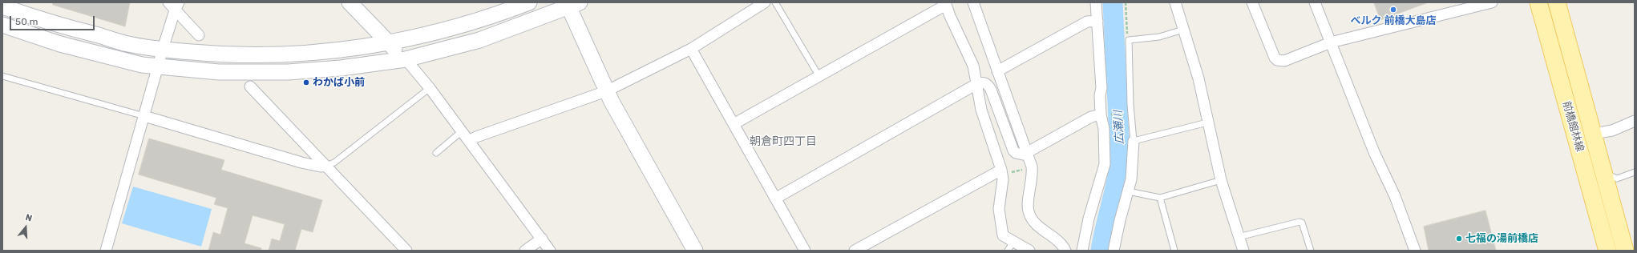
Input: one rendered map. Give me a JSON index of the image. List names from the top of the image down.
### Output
{
  "streets": {
    "main road": ["前橋館林線"]
  },
  "districts": ["朝倉町四丁目"],
  "water": ["広瀬川"],
  "places": ["ベルク 前橋大島店", "わかば小前", "七福の湯前橋店"],
  "scale_bar": "50 m",
  "north": "top"
}
